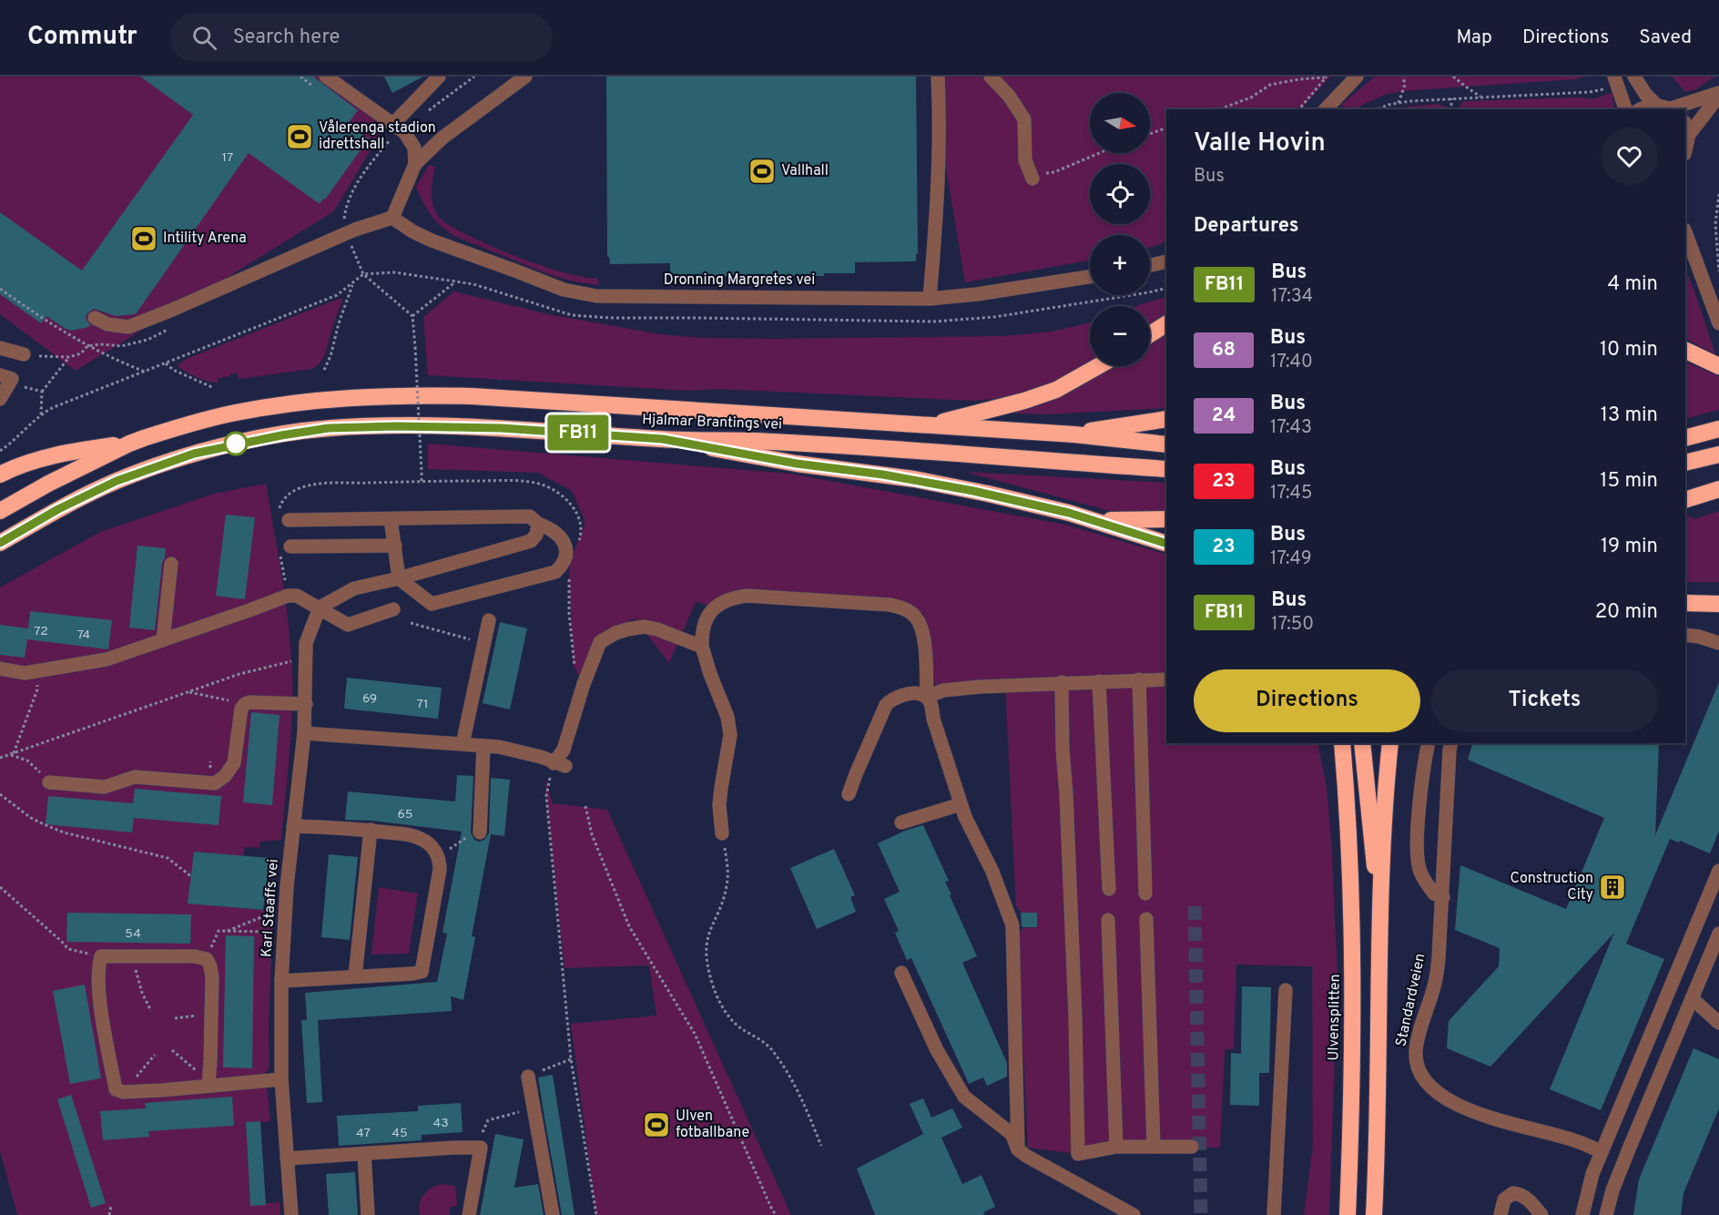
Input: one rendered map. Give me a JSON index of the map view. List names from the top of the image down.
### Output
{
  "streets": {
    "highway": ["Hjalmar Brantings vei", "Ulvensplitten"],
    "street": ["Dronning Margretes vei", "Karl Staaffs vei", "Standardveien"]
  },
  "places": {
    "sports": [
      "Vålerenga stadion idrettshall",
      "Vallhall",
      "Intility Arena",
      "Ulven fotballbane"
    ],
    "building": ["Construction City"]
  },
  "lines": ["bus line FB11"],
  "house_numbers": [
    "17",
    "72",
    "74",
    "69",
    "71",
    "65",
    "54",
    "43",
    "47",
    "45"
  ],
  "north": "right",
  "page": {
    "header": "Commutr",
    "search": "Search here",
    "nav": ["Map", "Directions", "Saved"],
    "on_map": "FB11",
    "map_buttons": ["+", "−"],
    "heading": [
      ["Valle Hovin", "Bus"],
      "Departures"
    ],
    "list": [
      {
        "mark": "FB11",
        "name": "Bus",
        "note": "17:34",
        "value": "4 min"
      },
      {
        "mark": "68",
        "name": "Bus",
        "note": "17:40",
        "value": "10 min"
      },
      {
        "mark": "24",
        "name": "Bus",
        "note": "17:43",
        "value": "13 min"
      },
      {
        "mark": "23",
        "name": "Bus",
        "note": "17:45",
        "value": "15 min"
      },
      {
        "mark": "23",
        "name": "Bus",
        "note": "17:49",
        "value": "19 min"
      },
      {
        "mark": "FB11",
        "name": "Bus",
        "note": "17:50",
        "value": "20 min"
      }
    ],
    "buttons": ["Directions", "Tickets"]
  }
}
